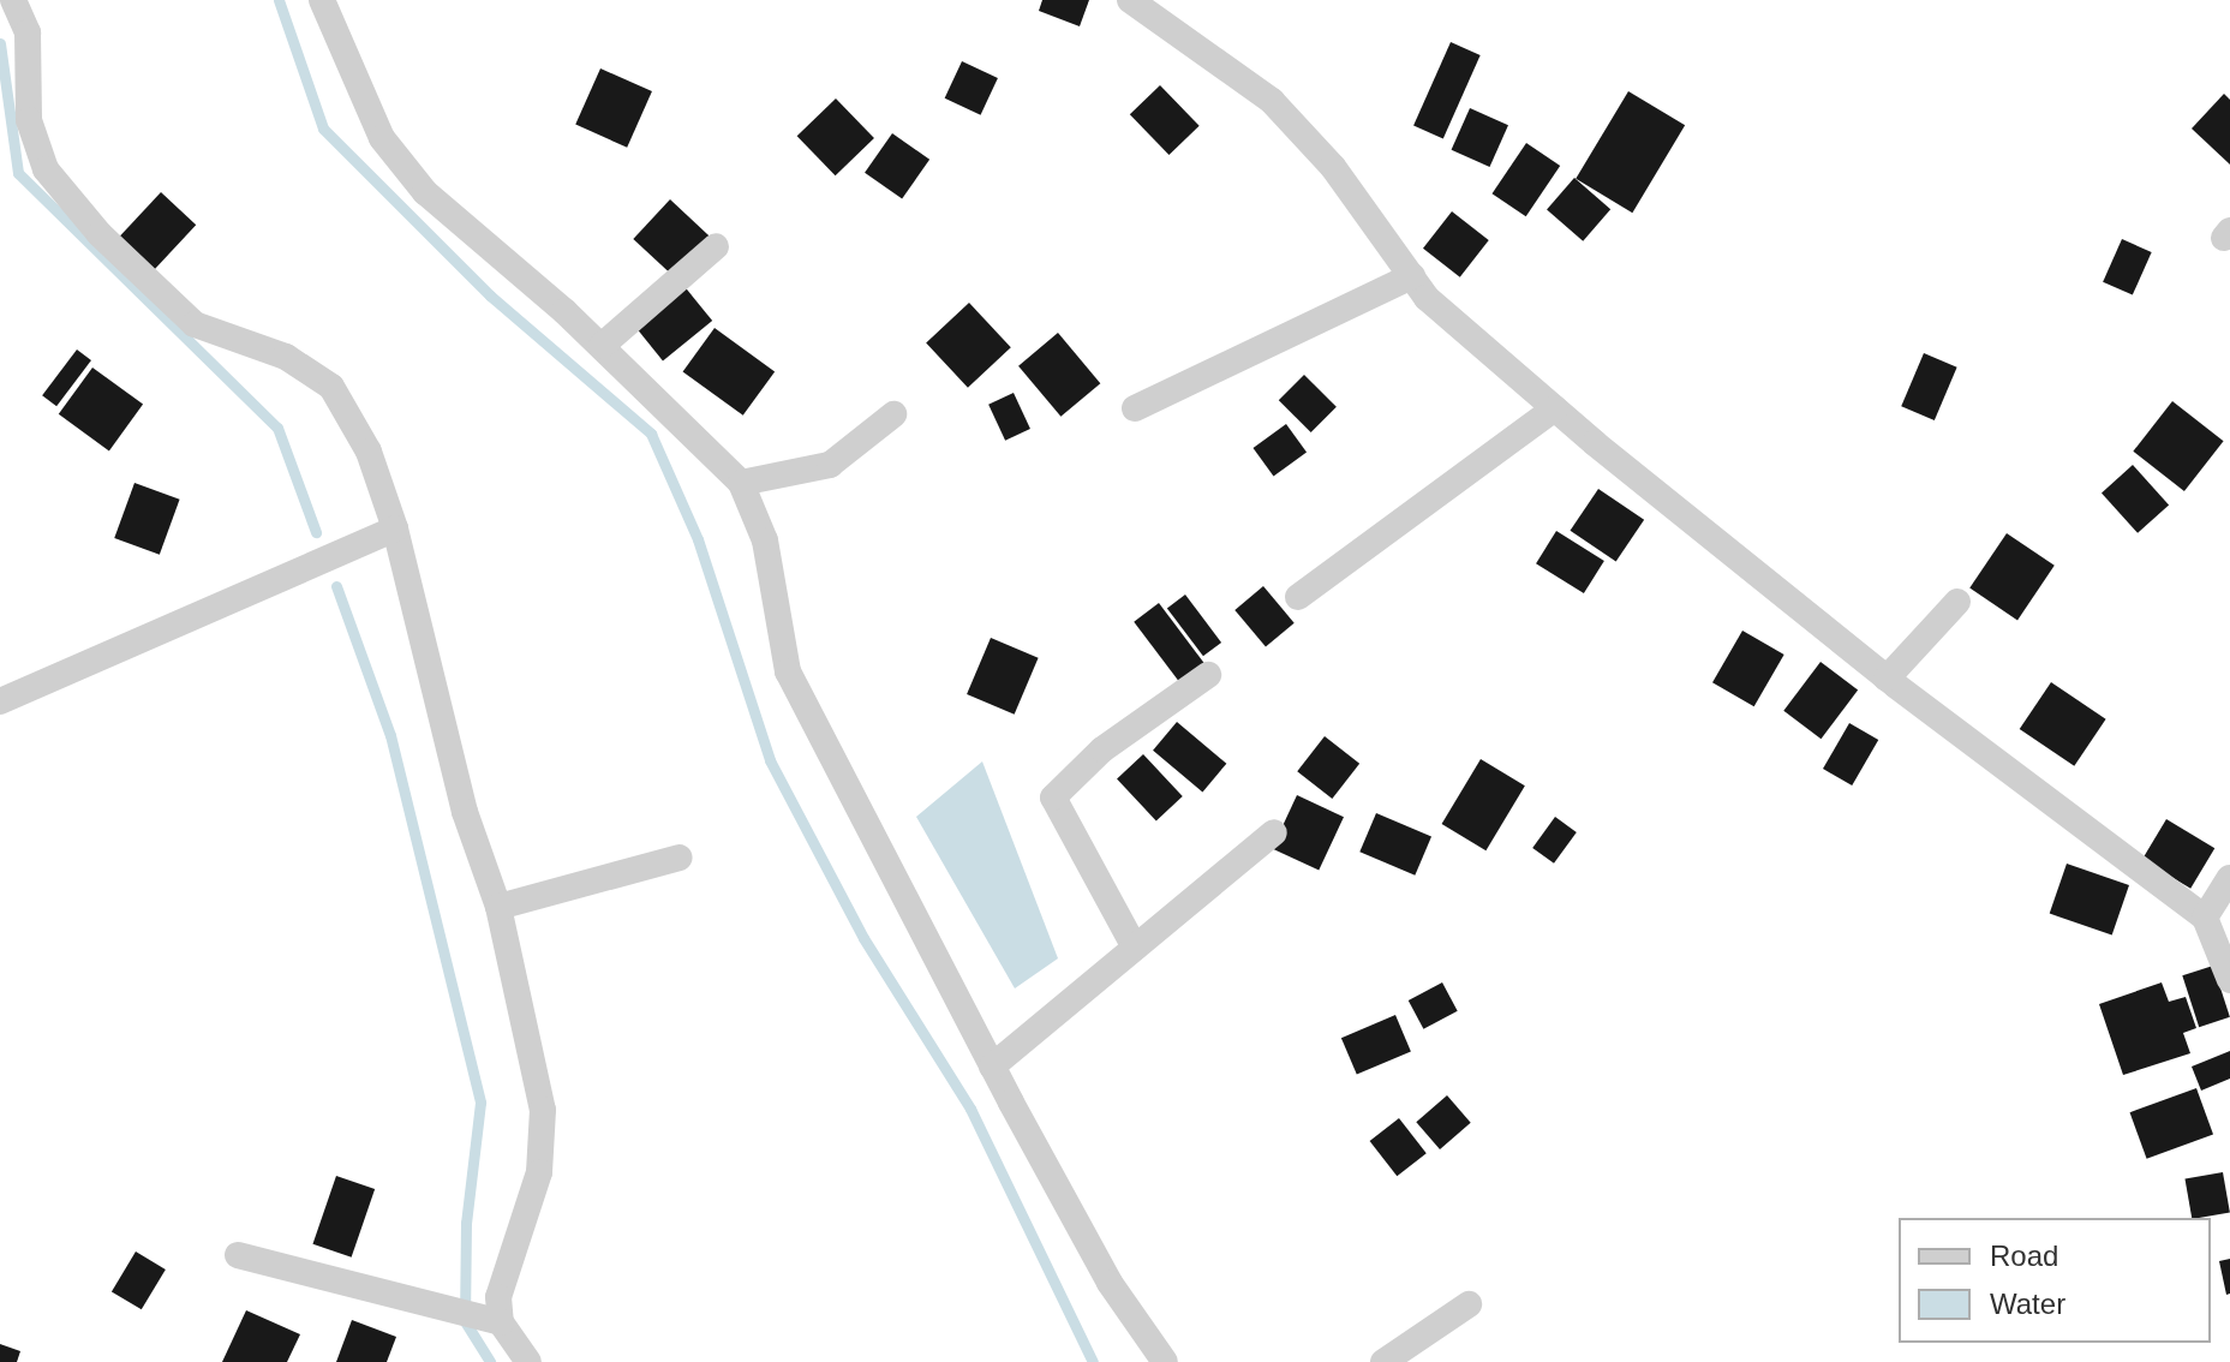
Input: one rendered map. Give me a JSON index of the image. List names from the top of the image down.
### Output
{
  "legend": ["Road", "Water"]
}
